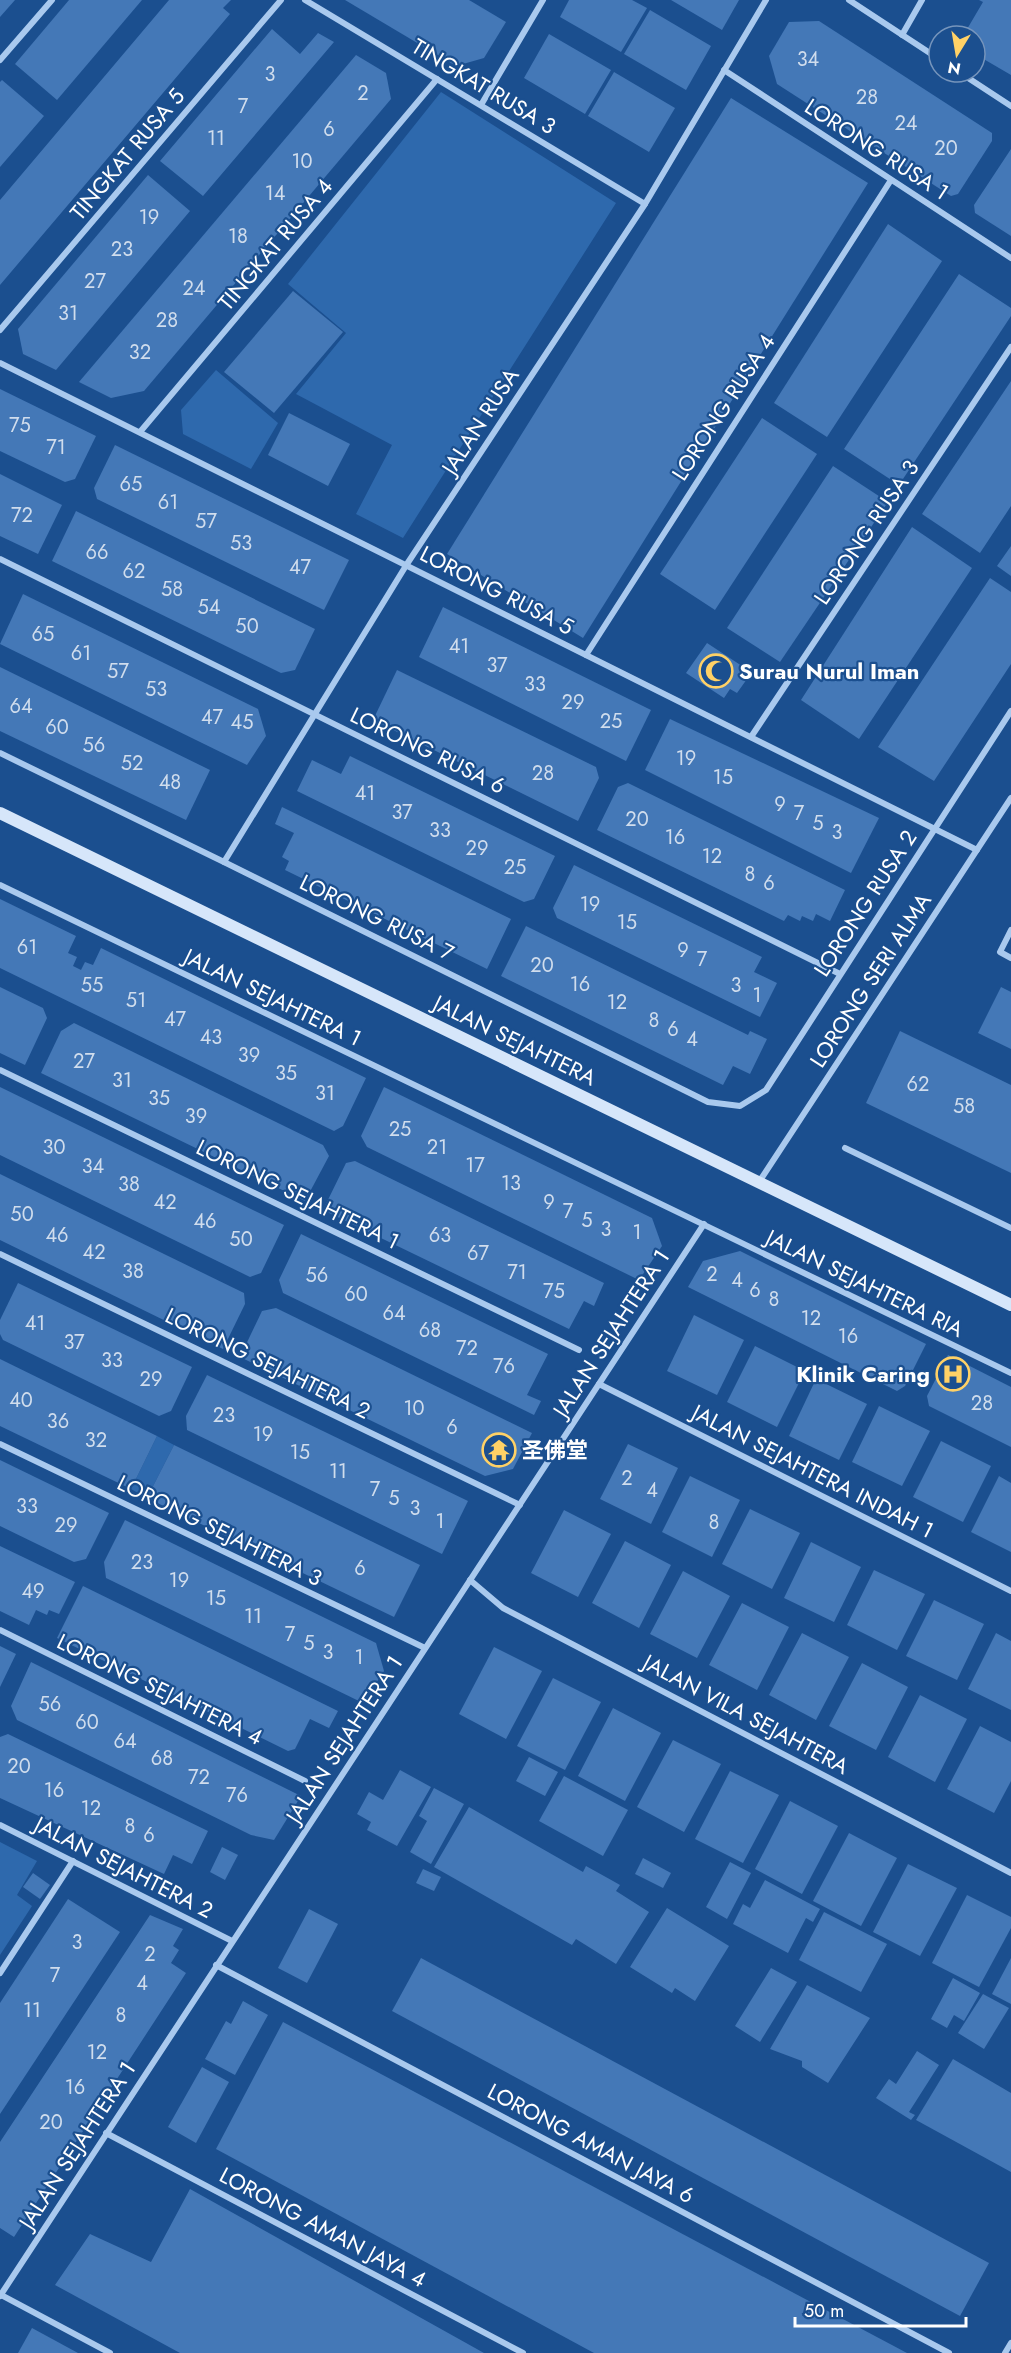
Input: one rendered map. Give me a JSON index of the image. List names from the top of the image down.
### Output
{
  "streets": {
    "main road": ["JALAN SEJAHTERA"],
    "street": [
      "TINGKAT RUSA 3",
      "LORONG RUSA 1",
      "TINGKAT RUSA 5",
      "TINGKAT RUSA 4",
      "LORONG RUSA 4",
      "JALAN RUSA",
      "LORONG RUSA 3",
      "LORONG RUSA 5",
      "LORONG RUSA 6",
      "LORONG RUSA 2",
      "LORONG RUSA 7",
      "LORONG SERI ALMA",
      "JALAN SEJAHTERA 1",
      "LORONG SEJAHTERA 1",
      "JALAN SEJAHTERA RIA",
      "LORONG SEJAHTERA 2",
      "JALAN SEJAHTERA INDAH 1",
      "LORONG SEJAHTERA 3",
      "LORONG SEJAHTERA 4",
      "JALAN VILA SEJAHTERA",
      "JALAN SEJAHTERA 2",
      "LORONG AMAN JAYA 6",
      "LORONG AMAN JAYA 4"
    ]
  },
  "crossings": [
    ["TINGKAT RUSA 3", "TINGKAT RUSA 4"],
    ["TINGKAT RUSA 3", "JALAN RUSA"],
    ["LORONG RUSA 1", "LORONG RUSA 4"],
    ["LORONG RUSA 1", "JALAN RUSA"],
    ["TINGKAT RUSA 4", "LORONG RUSA 5"],
    ["LORONG RUSA 4", "LORONG RUSA 5"],
    ["JALAN RUSA", "LORONG RUSA 5"],
    ["JALAN RUSA", "LORONG RUSA 6"],
    ["JALAN RUSA", "LORONG RUSA 7"],
    ["LORONG RUSA 3", "LORONG RUSA 5"],
    ["LORONG RUSA 5", "LORONG RUSA 2"],
    ["LORONG RUSA 5", "LORONG SERI ALMA"],
    ["LORONG RUSA 6", "LORONG RUSA 2"],
    ["LORONG RUSA 2", "LORONG RUSA 7"],
    ["LORONG SERI ALMA", "JALAN SEJAHTERA"],
    ["JALAN SEJAHTERA 1", "JALAN SEJAHTERA RIA"],
    ["JALAN SEJAHTERA 1", "LORONG SEJAHTERA 2"],
    ["JALAN SEJAHTERA 1", "JALAN SEJAHTERA INDAH 1"],
    ["JALAN SEJAHTERA 1", "LORONG SEJAHTERA 3"],
    ["JALAN SEJAHTERA 1", "JALAN VILA SEJAHTERA"],
    ["JALAN SEJAHTERA 1", "JALAN SEJAHTERA 2"],
    ["JALAN SEJAHTERA 1", "LORONG AMAN JAYA 6"],
    ["JALAN SEJAHTERA 1", "LORONG AMAN JAYA 4"]
  ],
  "places": {
    "mosque": ["Surau Nurul Iman"],
    "hospital": ["Klinik Caring"],
    "temple": ["圣佛堂"]
  },
  "house_numbers": [
    "34",
    "3",
    "2",
    "28",
    "7",
    "24",
    "6",
    "11",
    "20",
    "10",
    "14",
    "19",
    "18",
    "23",
    "27",
    "24",
    "31",
    "28",
    "32",
    "75",
    "71",
    "65",
    "61",
    "72",
    "57",
    "53",
    "66",
    "47",
    "62",
    "58",
    "54",
    "50",
    "65",
    "41",
    "61",
    "37",
    "57",
    "33",
    "53",
    "29",
    "64",
    "47",
    "25",
    "45",
    "60",
    "56",
    "19",
    "52",
    "28",
    "15",
    "48",
    "41",
    "9",
    "37",
    "7",
    "20",
    "5",
    "33",
    "3",
    "16",
    "29",
    "12",
    "25",
    "8",
    "6",
    "19",
    "15",
    "61",
    "9",
    "7",
    "20",
    "16",
    "55",
    "3",
    "1",
    "51",
    "12",
    "47",
    "8",
    "6",
    "43",
    "4",
    "39",
    "27",
    "35",
    "31",
    "62",
    "31",
    "35",
    "58",
    "39",
    "25",
    "30",
    "21",
    "17",
    "34",
    "13",
    "38",
    "42",
    "9",
    "7",
    "50",
    "5",
    "46",
    "3",
    "1",
    "46",
    "63",
    "50",
    "42",
    "67",
    "38",
    "71",
    "2",
    "56",
    "4",
    "6",
    "75",
    "60",
    "8",
    "64",
    "12",
    "41",
    "68",
    "16",
    "37",
    "72",
    "33",
    "76",
    "29",
    "40",
    "28",
    "10",
    "23",
    "36",
    "6",
    "19",
    "32",
    "15",
    "11",
    "2",
    "7",
    "4",
    "5",
    "33",
    "3",
    "1",
    "8",
    "29",
    "23",
    "6",
    "19",
    "49",
    "15",
    "11",
    "7",
    "5",
    "3",
    "1",
    "56",
    "60",
    "64",
    "68",
    "20",
    "72",
    "16",
    "76",
    "12",
    "8",
    "6",
    "3",
    "2",
    "7",
    "4",
    "11",
    "8",
    "12",
    "16",
    "20"
  ],
  "scale_bar": "50 m",
  "north": "bottom"
}
